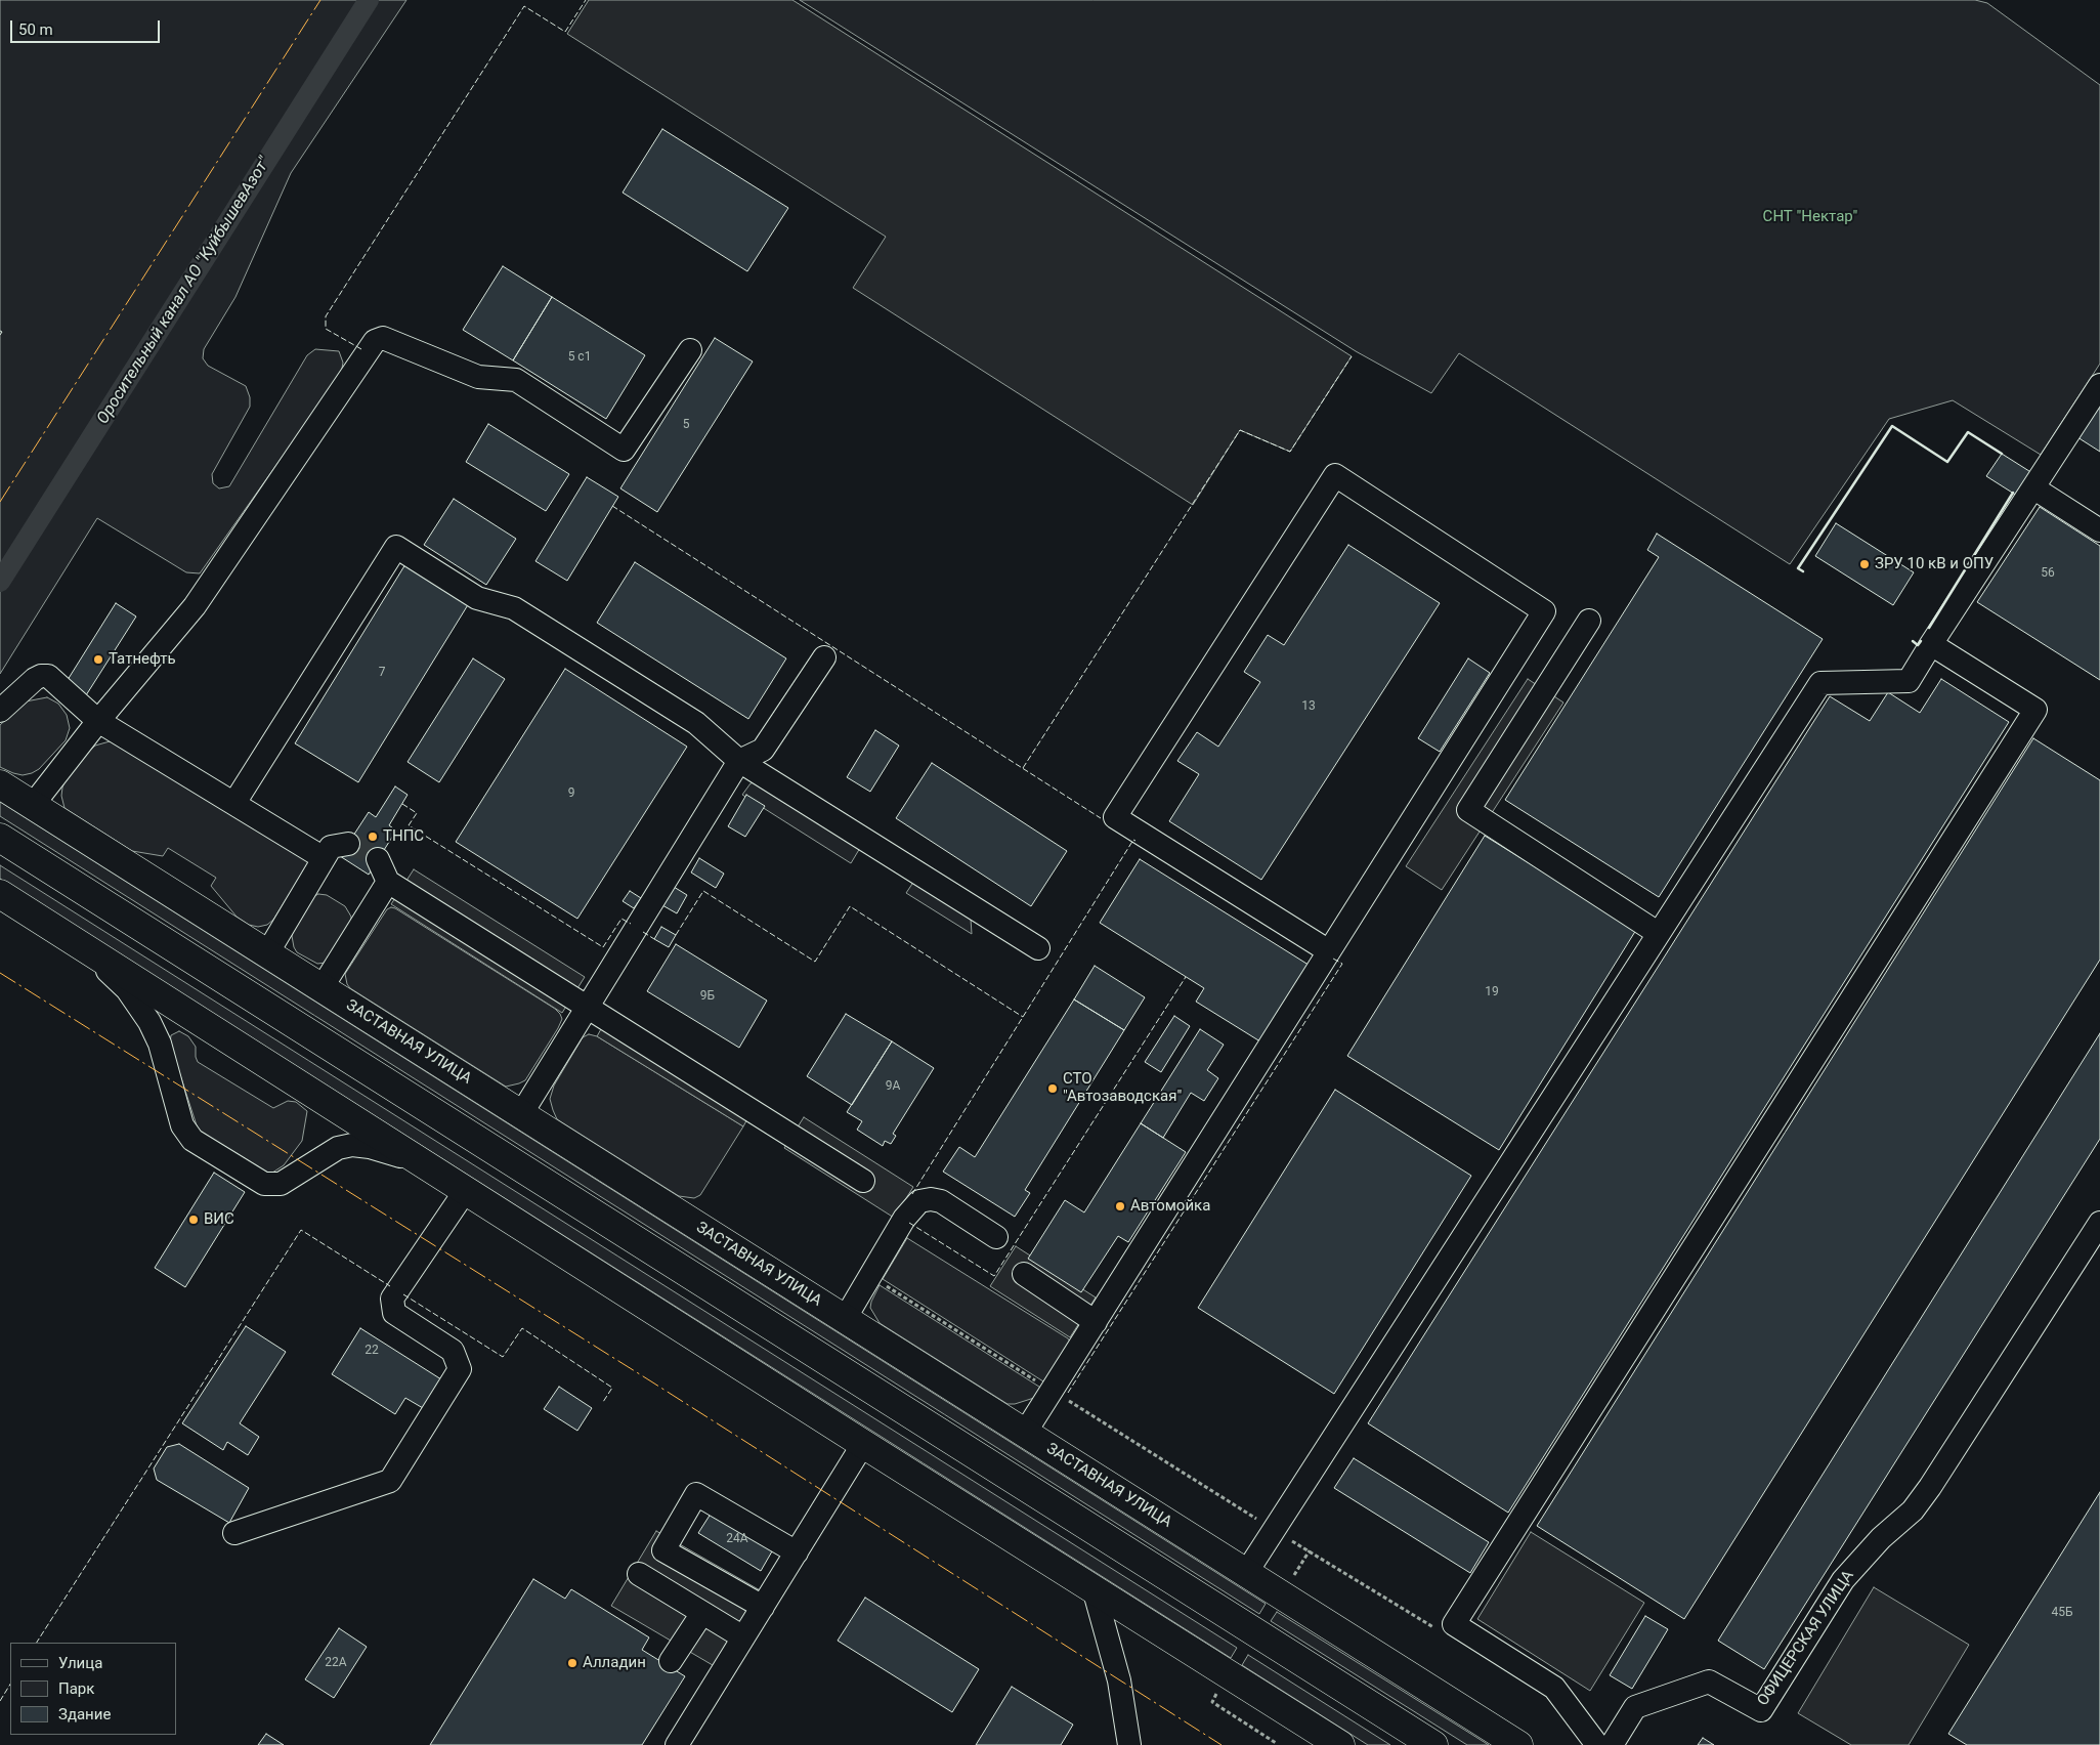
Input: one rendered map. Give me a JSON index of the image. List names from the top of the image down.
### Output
{
  "streets": {
    "main road": ["ЗАСТАВНАЯ УЛИЦА"],
    "street": ["ОФИЦЕРСКАЯ УЛИЦА"]
  },
  "water": ["Оросительный канал АО \"КуйбышевАзот\""],
  "parks": ["СНТ \"Нектар\""],
  "places": [
    "ЗРУ 10 кВ и ОПУ",
    "Татнефть",
    "ТНПС",
    "СТО \"Автозаводская\"",
    "Автомойка",
    "ВИС",
    "Алладин"
  ],
  "house_numbers": [
    "5 с1",
    "5",
    "56",
    "7",
    "13",
    "9",
    "19",
    "9Б",
    "9А",
    "22",
    "24А",
    "45Б",
    "22А"
  ],
  "legend": ["Улица", "Парк", "Здание"],
  "scale_bar": "50 m"
}
